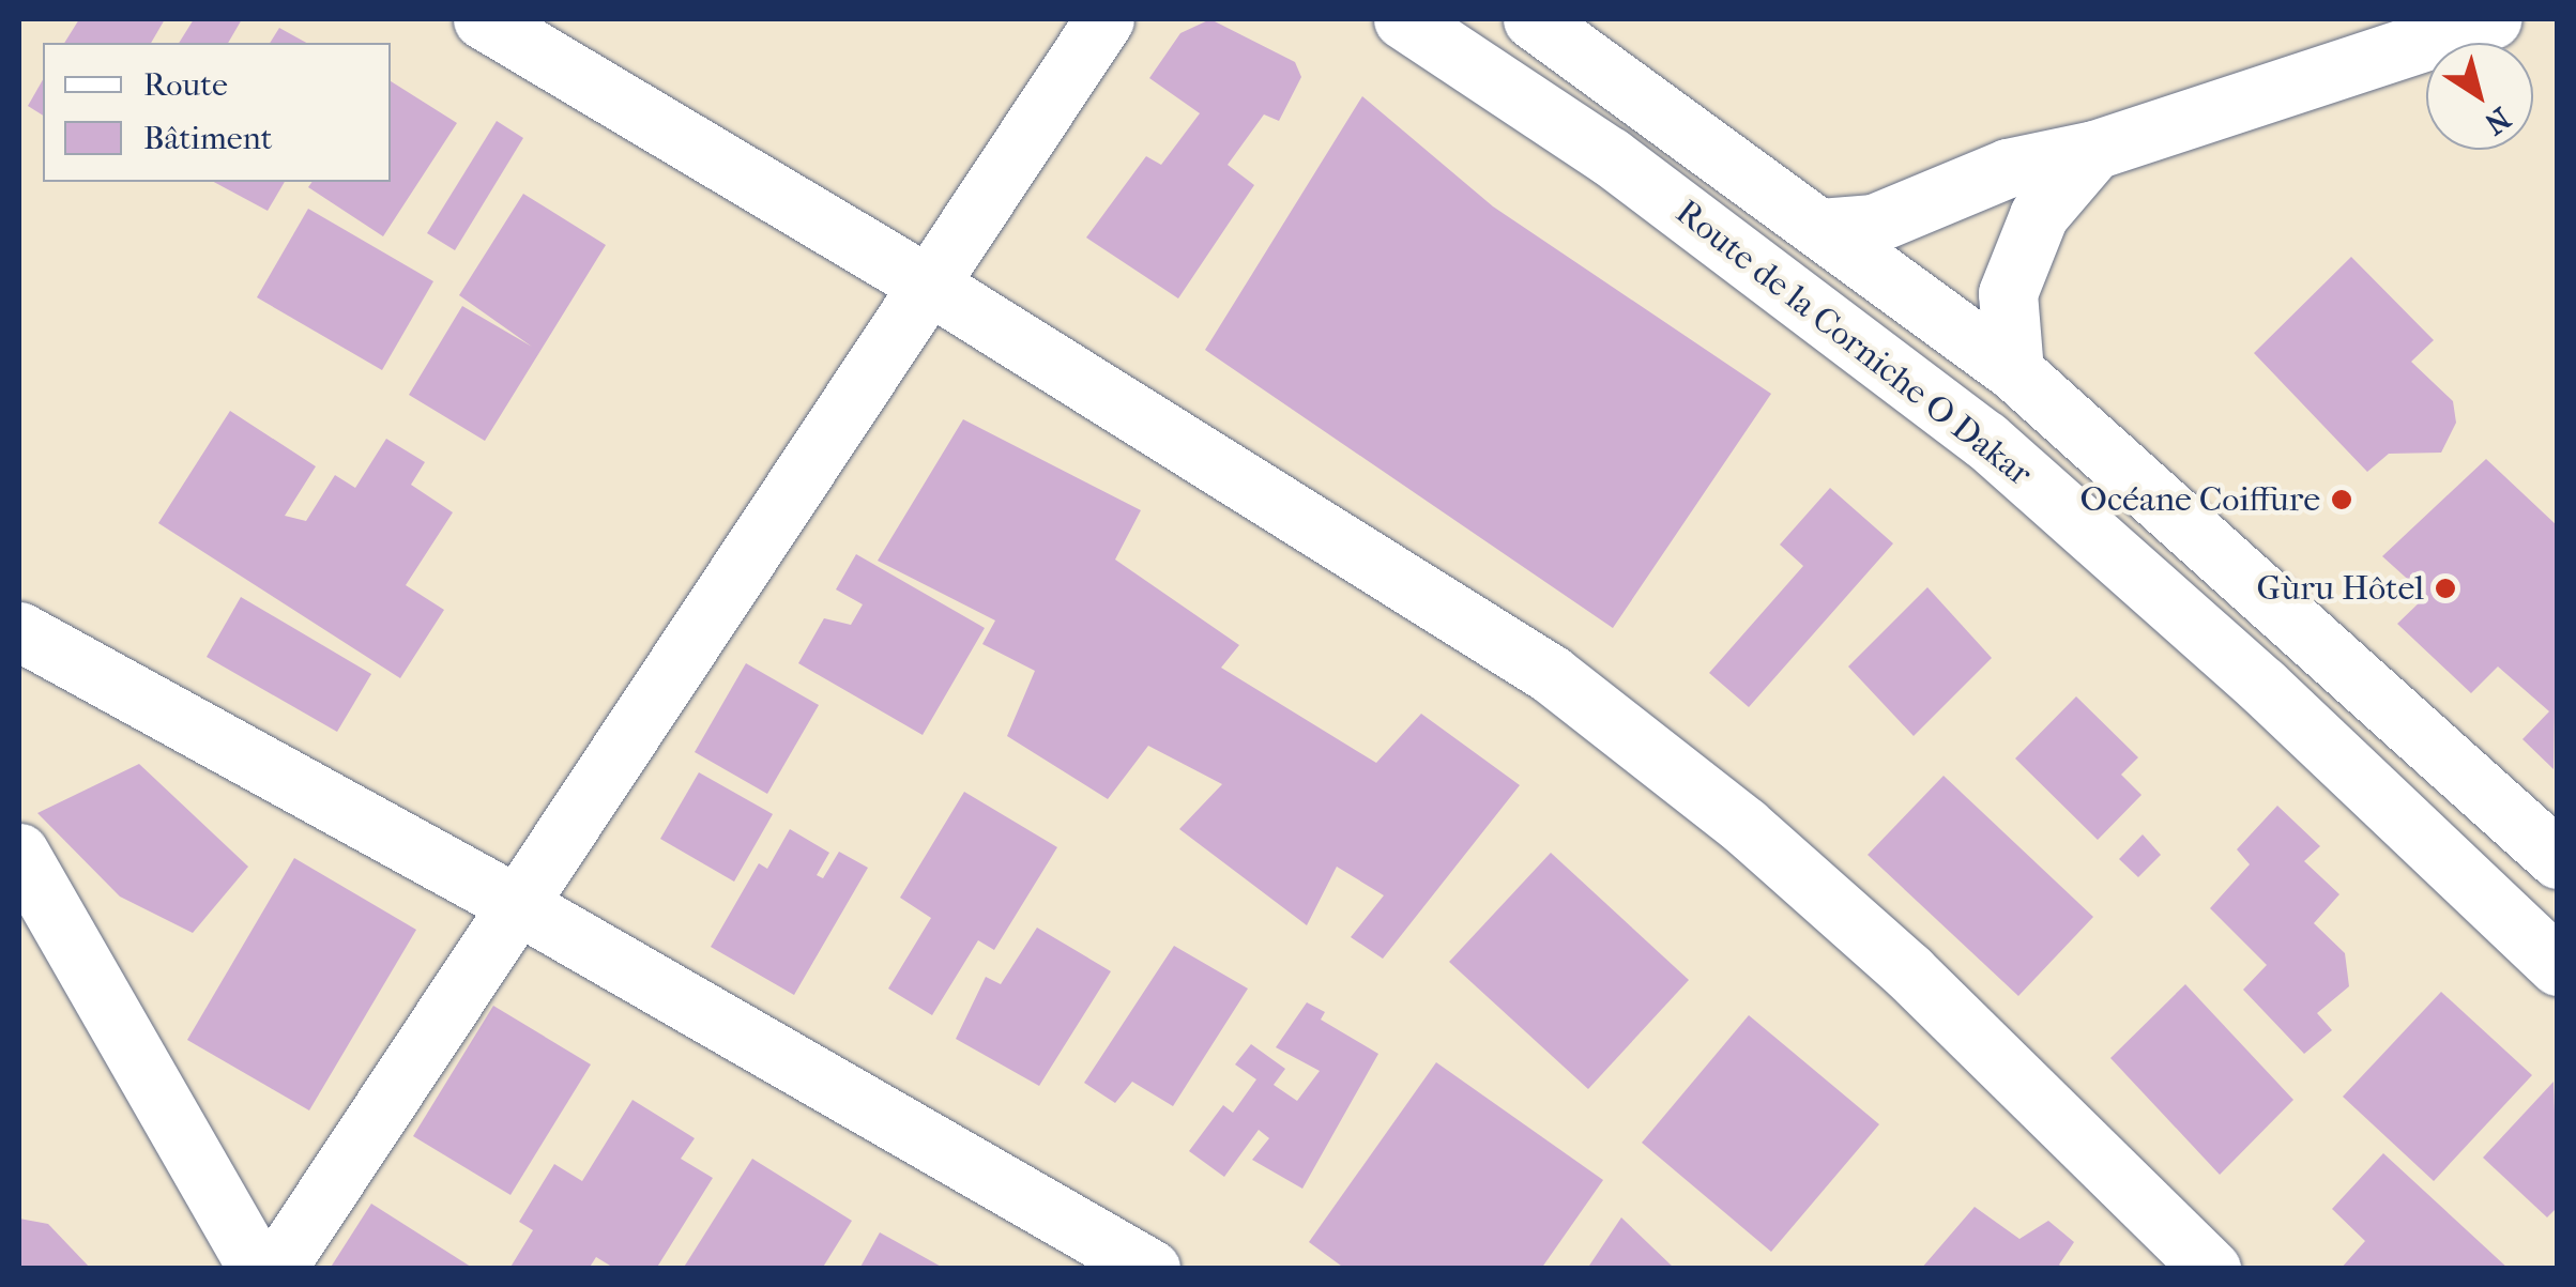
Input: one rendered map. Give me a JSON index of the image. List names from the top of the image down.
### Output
{
  "streets": {
    "main road": ["Route de la Corniche O Dakar"]
  },
  "places": ["Océane Coiffure", "Gùru Hôtel"],
  "legend": ["Route", "Bâtiment"],
  "north": "bottom right"
}
